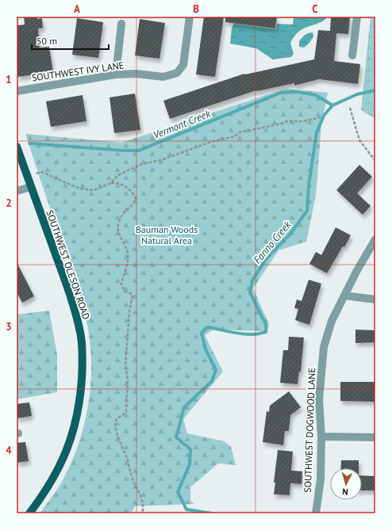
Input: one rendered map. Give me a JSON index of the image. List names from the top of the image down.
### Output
{
  "streets": {
    "main road": ["SOUTHWEST OLESON ROAD"],
    "street": ["SOUTHWEST IVY LANE", "SOUTHWEST DOGWOOD LANE"]
  },
  "water": ["Vermont Creek", "Fanno Creek"],
  "parks": ["Bauman Woods Natural Area"],
  "scale_bar": "50 m",
  "north": "bottom",
  "grid": {
    "columns": ["A", "B", "C"],
    "rows": [
      "1",
      "2",
      "3",
      "4"
    ]
  }
}
